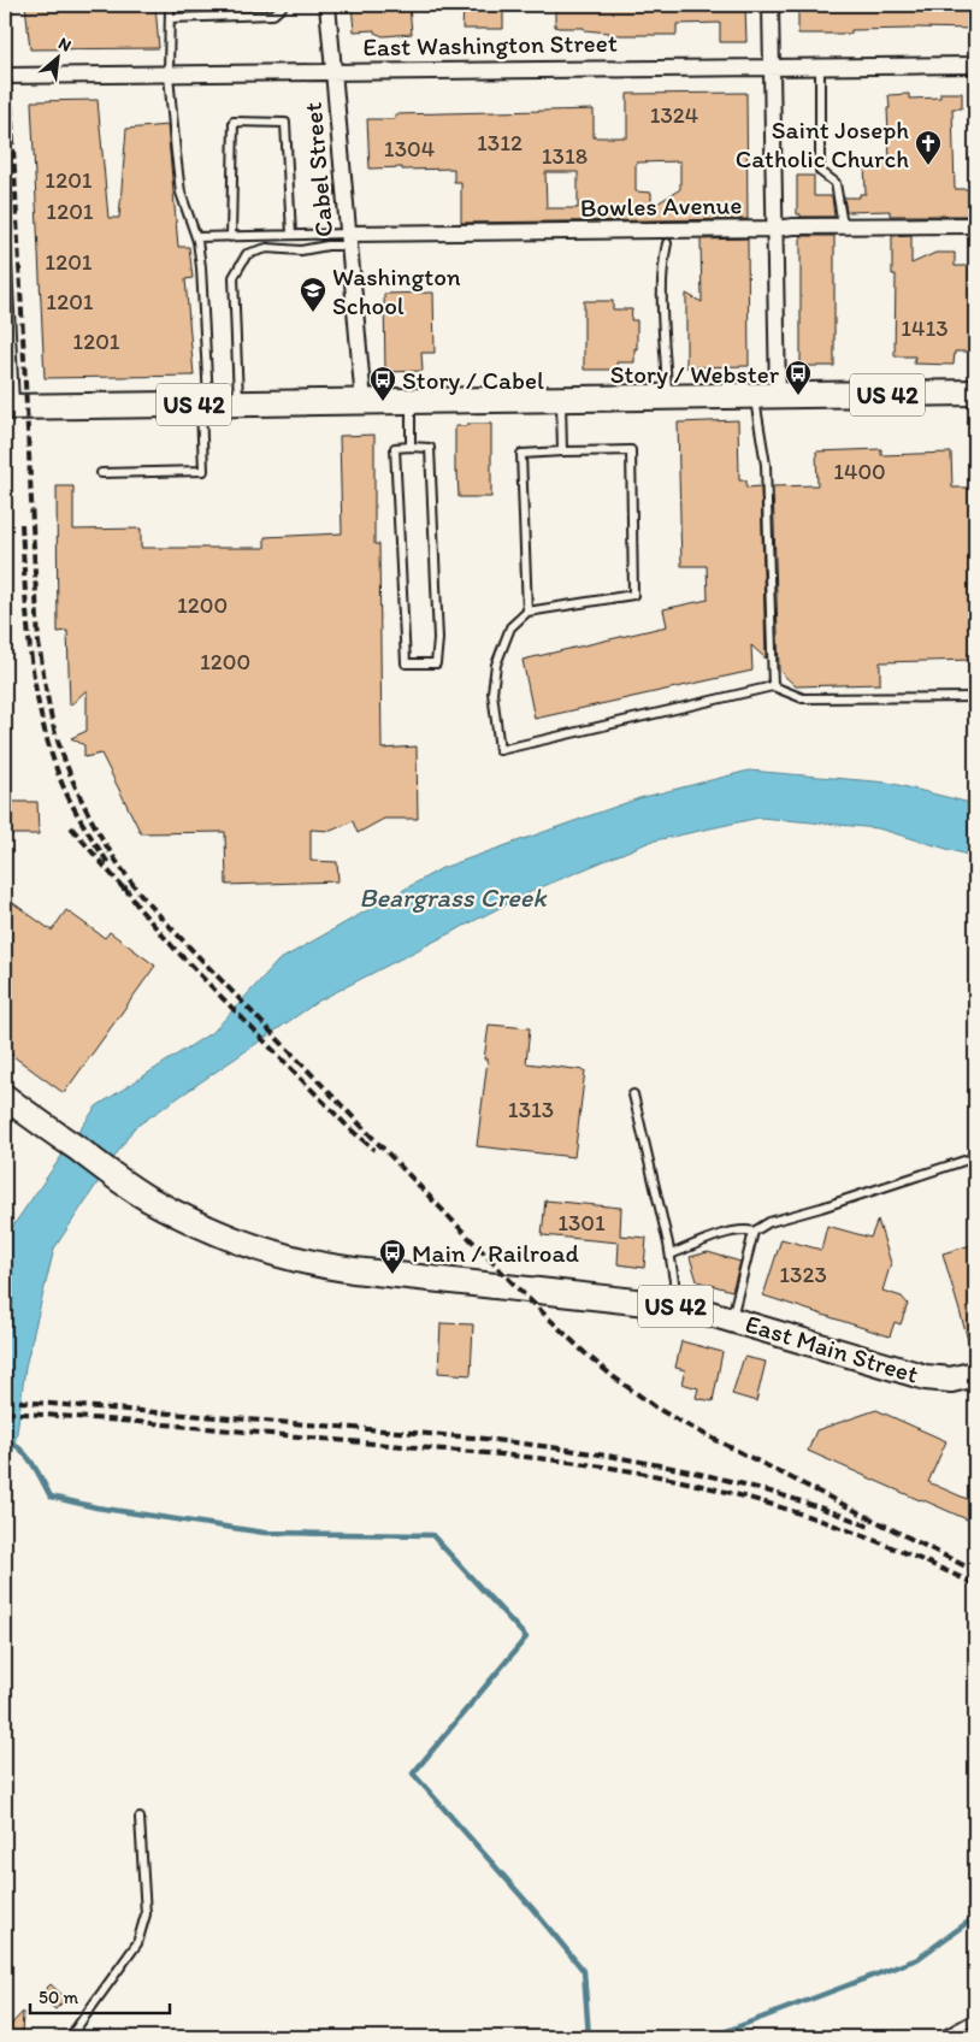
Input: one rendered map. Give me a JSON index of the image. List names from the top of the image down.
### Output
{
  "streets": {
    "main road": ["US 42", "East Main Street"],
    "street": ["East Washington Street", "Cabel Street", "Bowles Avenue"]
  },
  "crossings": [
    ["East Washington Street", "Cabel Street"],
    ["Cabel Street", "Bowles Avenue"],
    ["Cabel Street", "US 42"]
  ],
  "water": ["Beargrass Creek"],
  "places": {
    "church": ["Saint Joseph Catholic Church"],
    "school or university": ["Washington School"],
    "bus stop": ["Story / Webster", "Story / Cabel", "Main / Railroad"]
  },
  "house_numbers": [
    "1324",
    "1312",
    "1304",
    "1318",
    "1201",
    "1201",
    "1201",
    "1201",
    "1413",
    "1201",
    "1400",
    "1200",
    "1200",
    "1313",
    "1301",
    "1323"
  ],
  "scale_bar": "50 m",
  "north": "top right"
}
